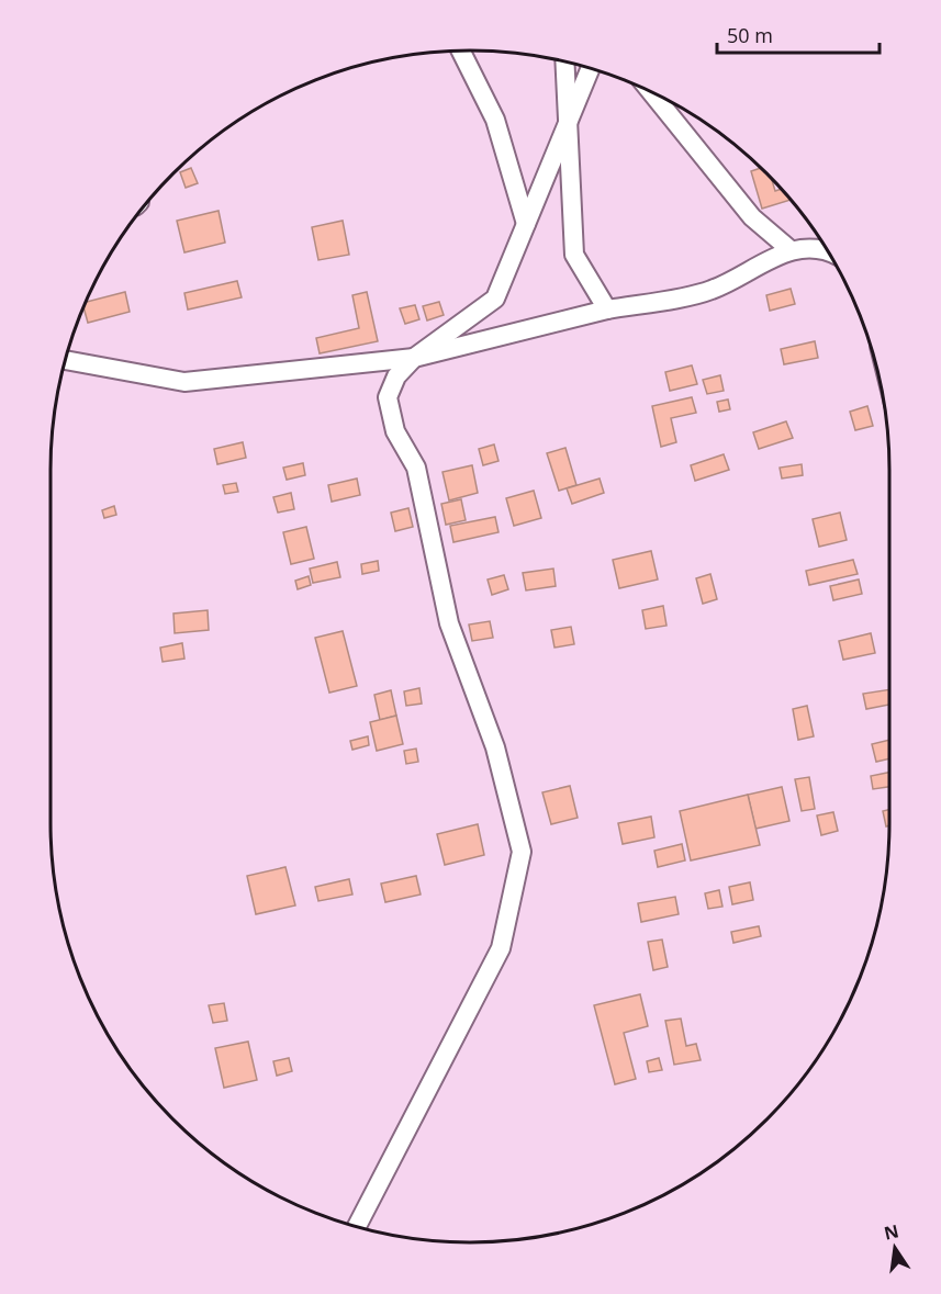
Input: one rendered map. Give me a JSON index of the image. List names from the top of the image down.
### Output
{
  "scale_bar": "50 m",
  "north": "top"
}
